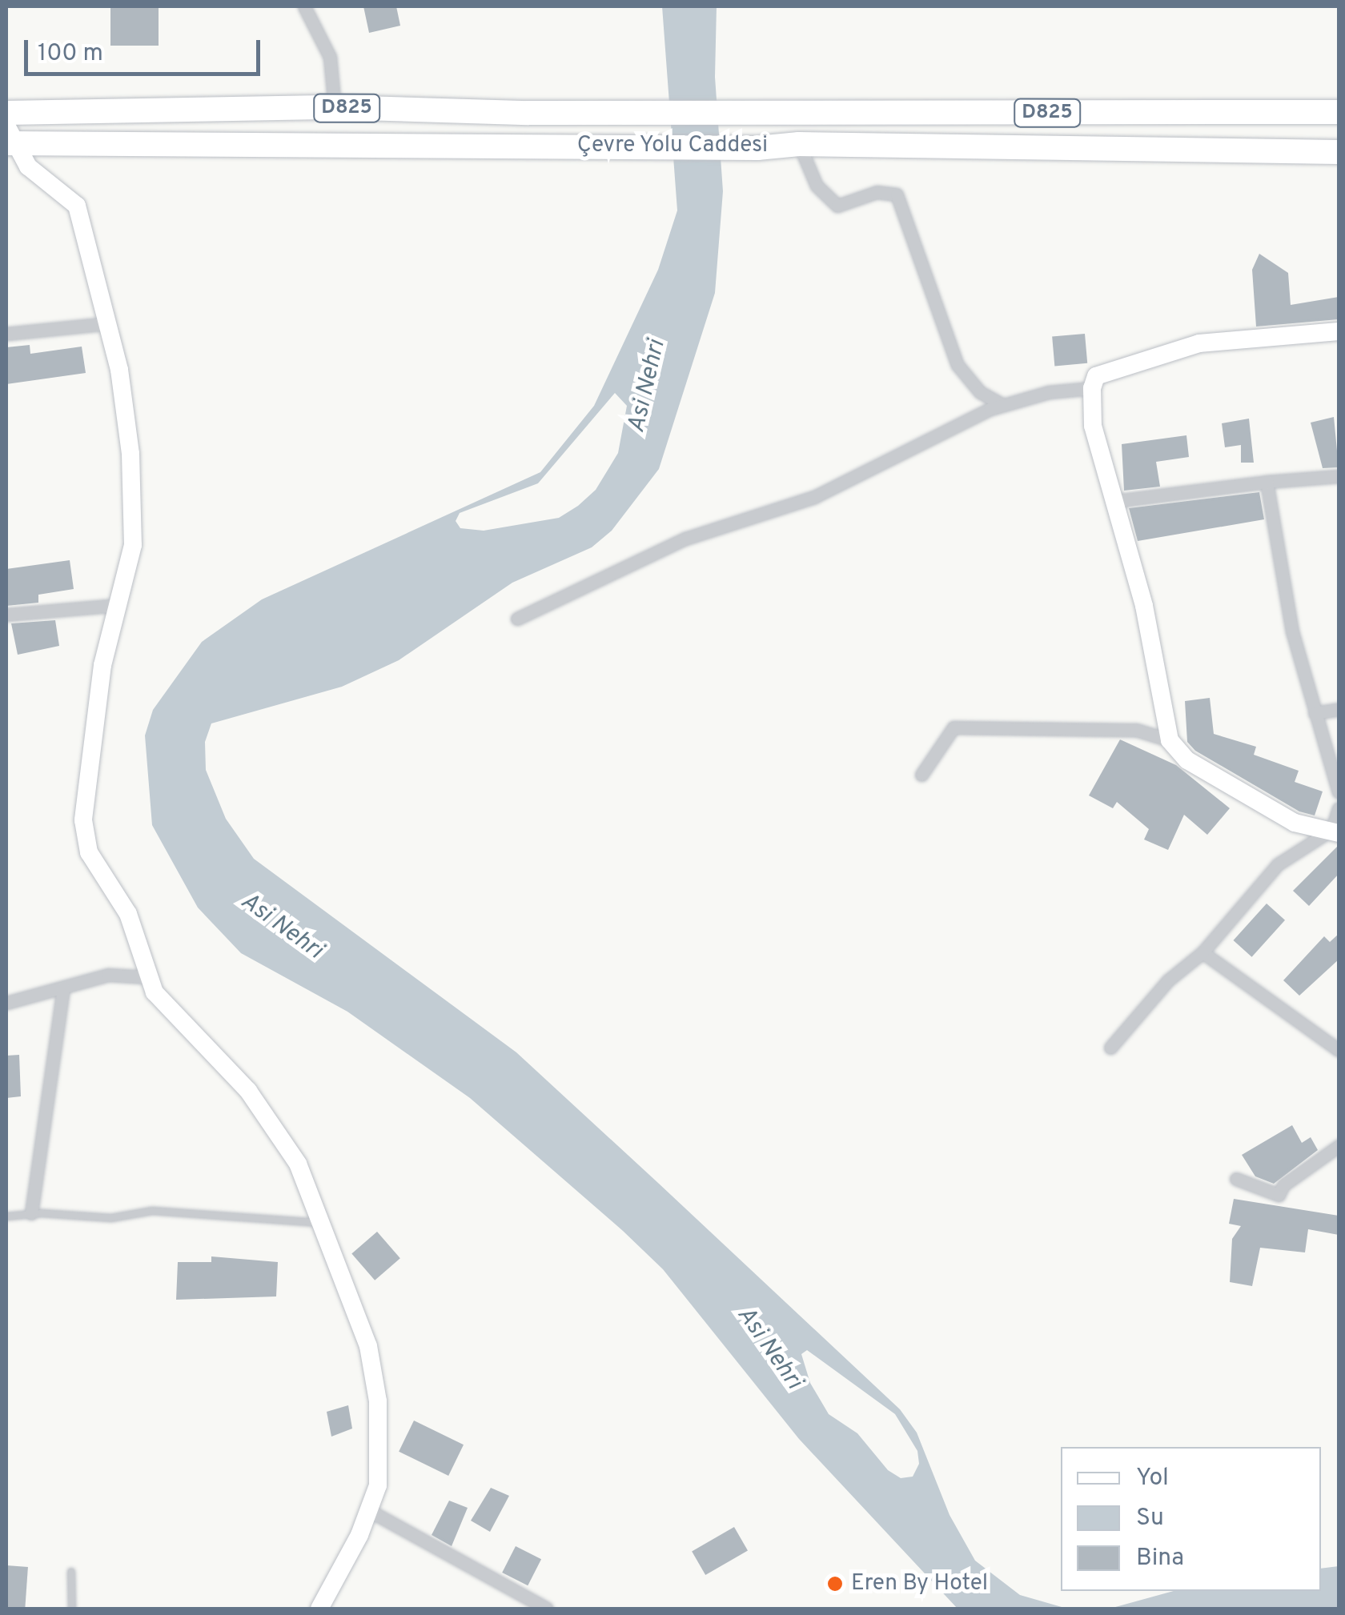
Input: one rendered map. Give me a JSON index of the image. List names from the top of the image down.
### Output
{
  "streets": {
    "highway": ["D825", "Çevre Yolu Caddesi"]
  },
  "water": ["Asi Nehri"],
  "places": ["Eren By Hotel"],
  "legend": ["Yol", "Su", "Bina"],
  "scale_bar": "100 m"
}
